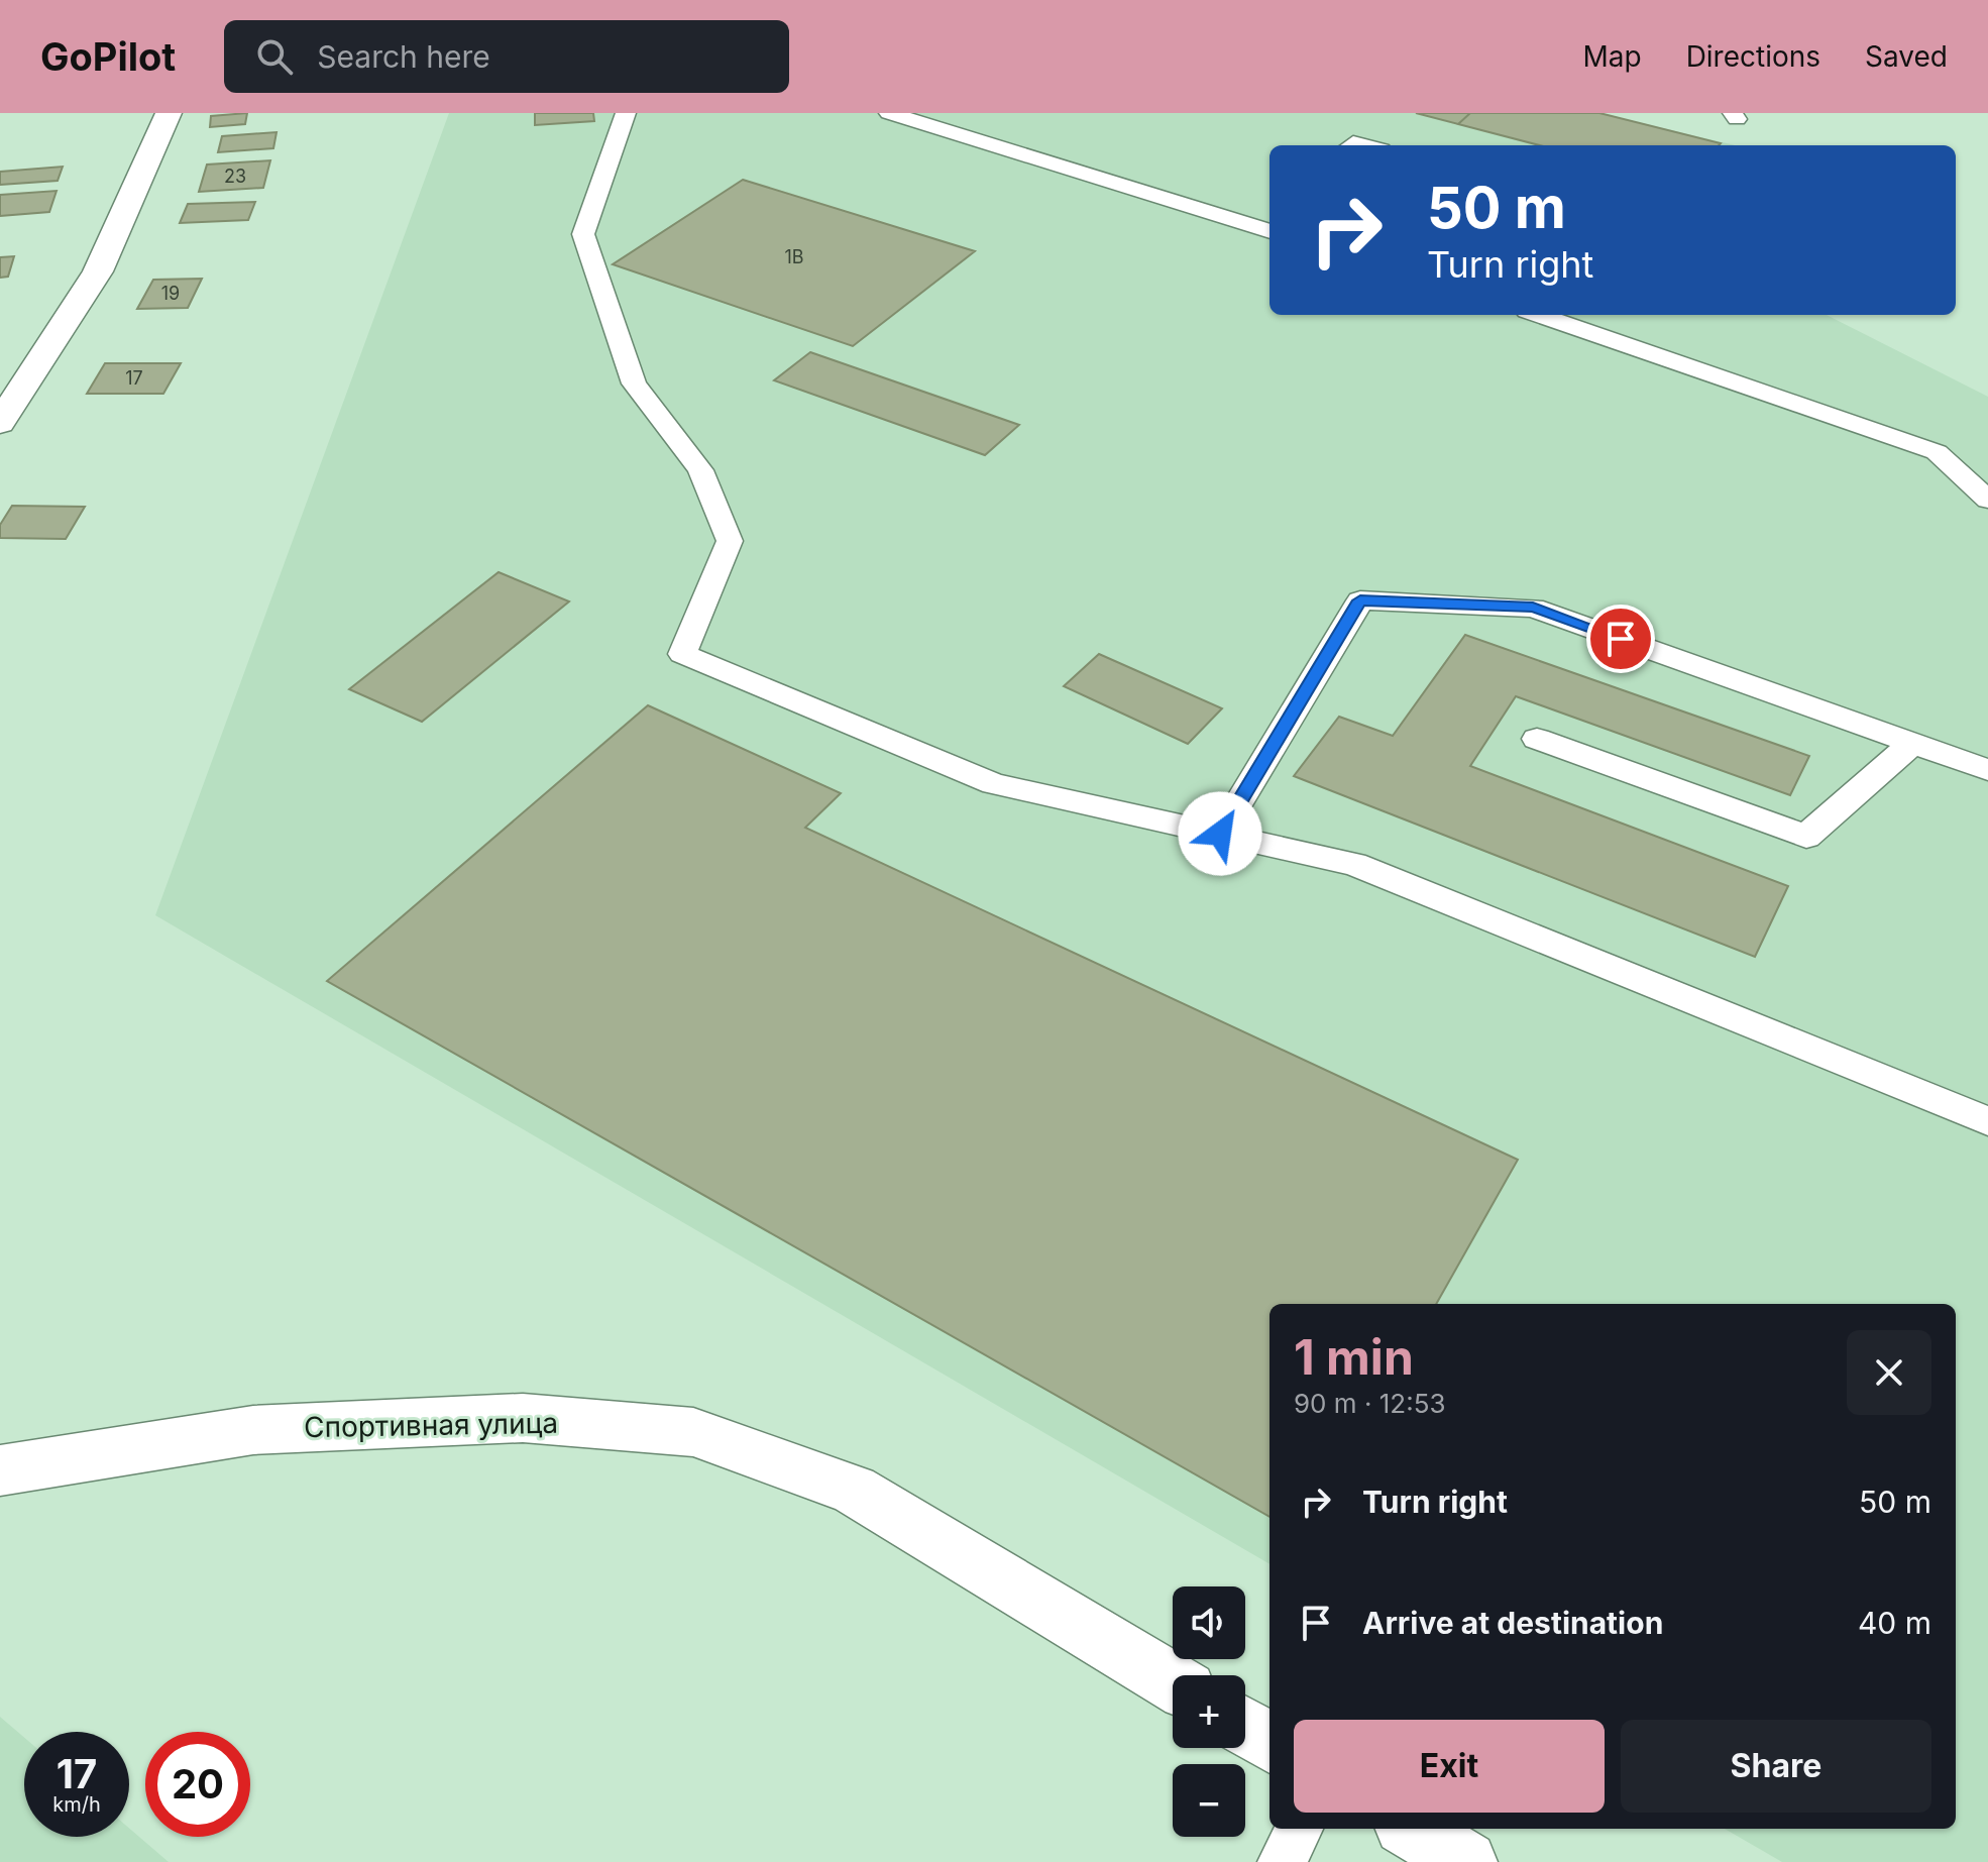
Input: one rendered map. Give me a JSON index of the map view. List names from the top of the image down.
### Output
{
  "streets": {
    "street": ["Спортивная улица"]
  },
  "house_numbers": [
    "23",
    "1В",
    "19",
    "17"
  ],
  "page": {
    "header": "GoPilot",
    "search": "Search here",
    "nav": ["Map", "Directions", "Saved"],
    "turn": ["50 m", "Turn right"],
    "heading": ["1 min", "90 m · 12:53"],
    "list": [
      {
        "name": "Turn right",
        "value": "50 m"
      },
      {
        "name": "Arrive at destination",
        "value": "40 m"
      }
    ],
    "map_buttons": ["+", "−"],
    "buttons": ["Exit", "Share"],
    "speed": "17 km/h",
    "limit": "20"
  }
}
